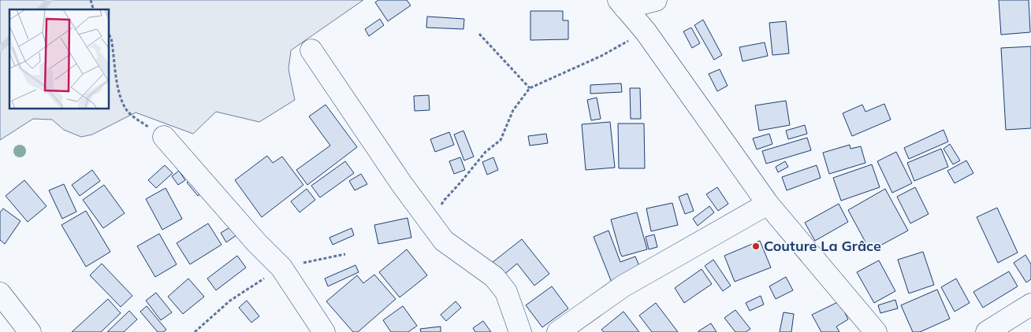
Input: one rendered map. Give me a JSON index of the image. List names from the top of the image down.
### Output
{
  "places": ["Couture La Grâce"]
}
